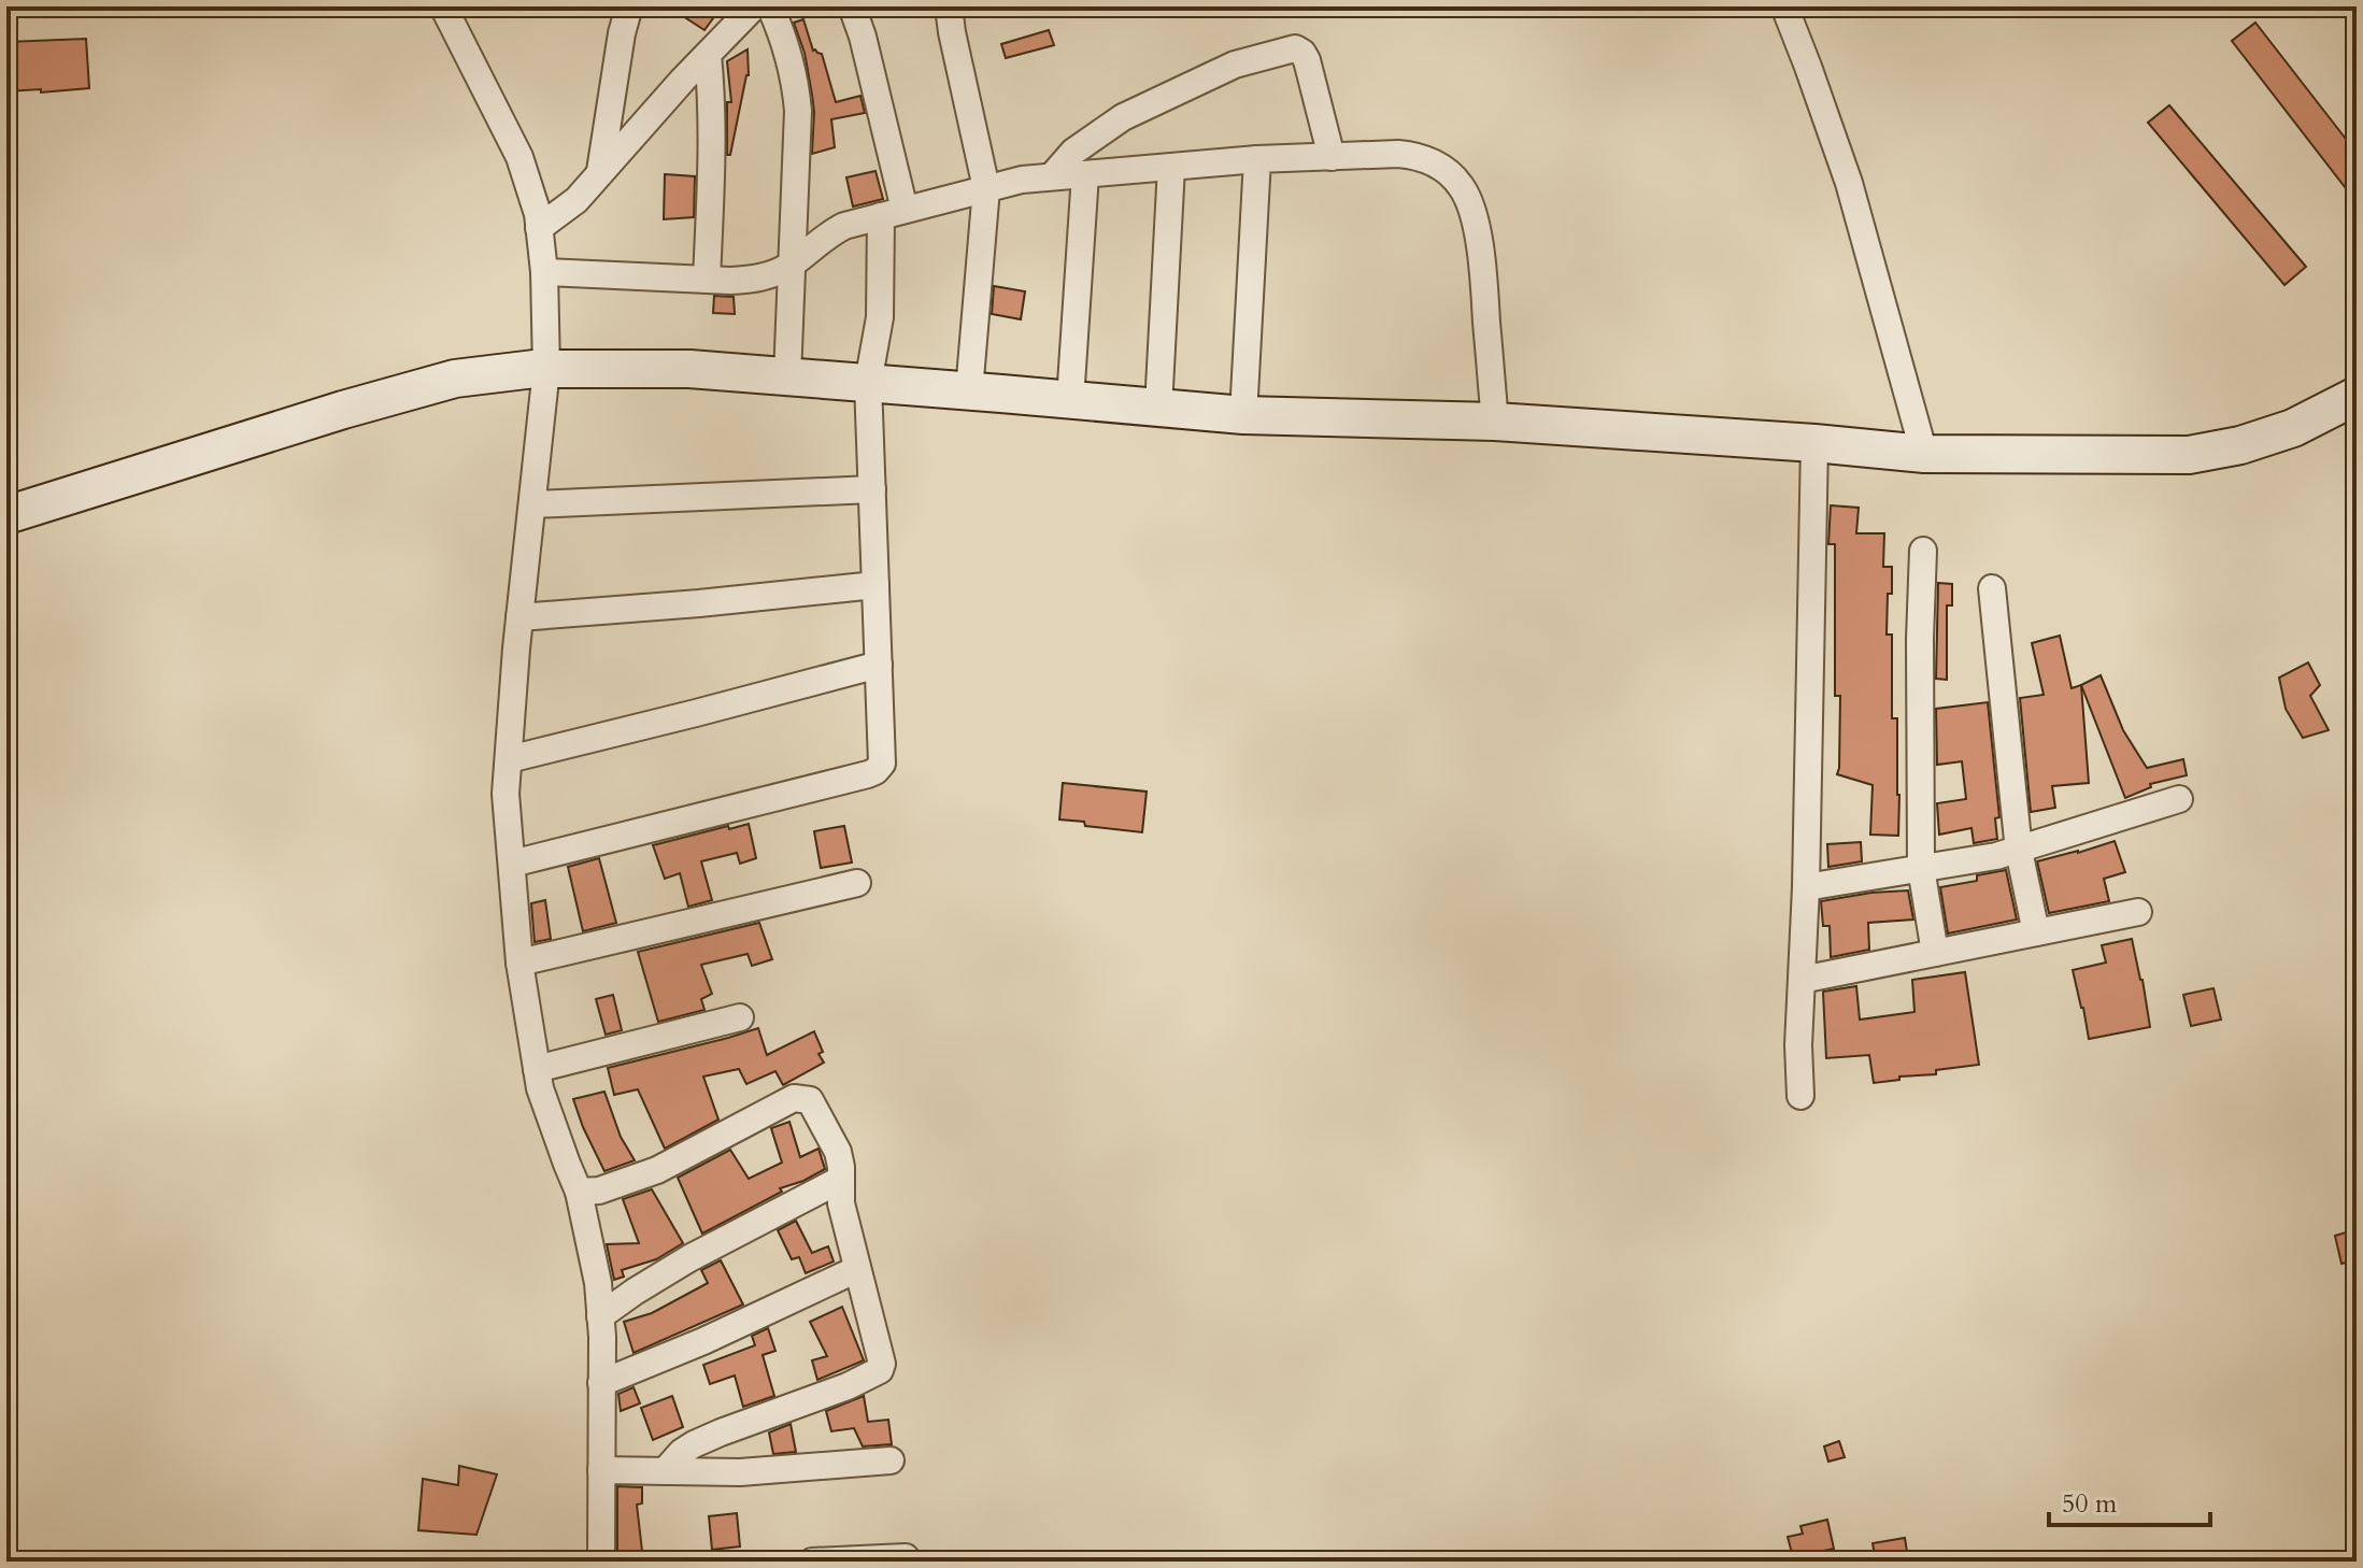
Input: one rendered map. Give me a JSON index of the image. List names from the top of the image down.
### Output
{
  "scale_bar": "50 m"
}
